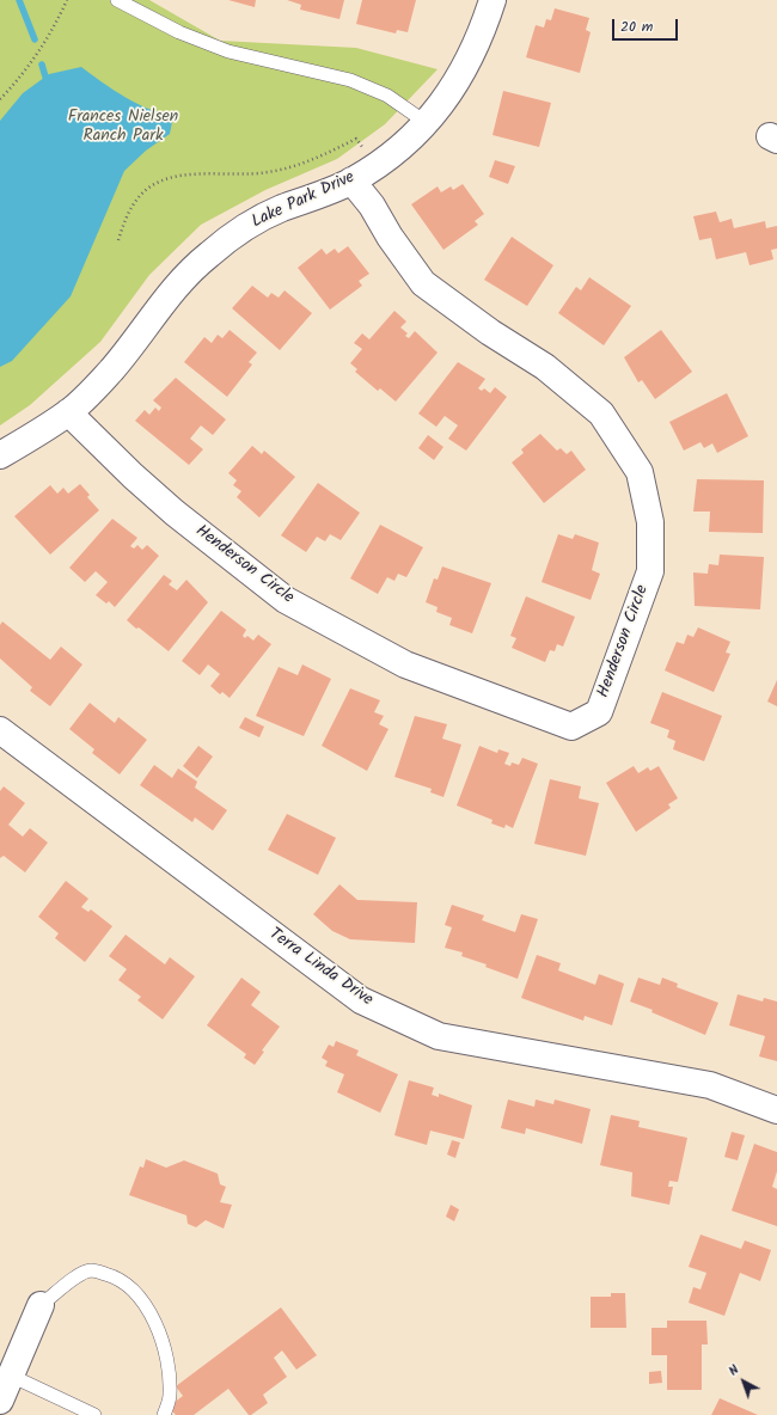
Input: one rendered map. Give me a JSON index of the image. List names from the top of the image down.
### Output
{
  "streets": {
    "street": ["Lake Park Drive", "Henderson Circle", "Terra Linda Drive"]
  },
  "crossings": [
    ["Lake Park Drive", "Henderson Circle"]
  ],
  "parks": ["Frances Nielsen Ranch Park"],
  "scale_bar": "20 m",
  "north": "top left"
}
